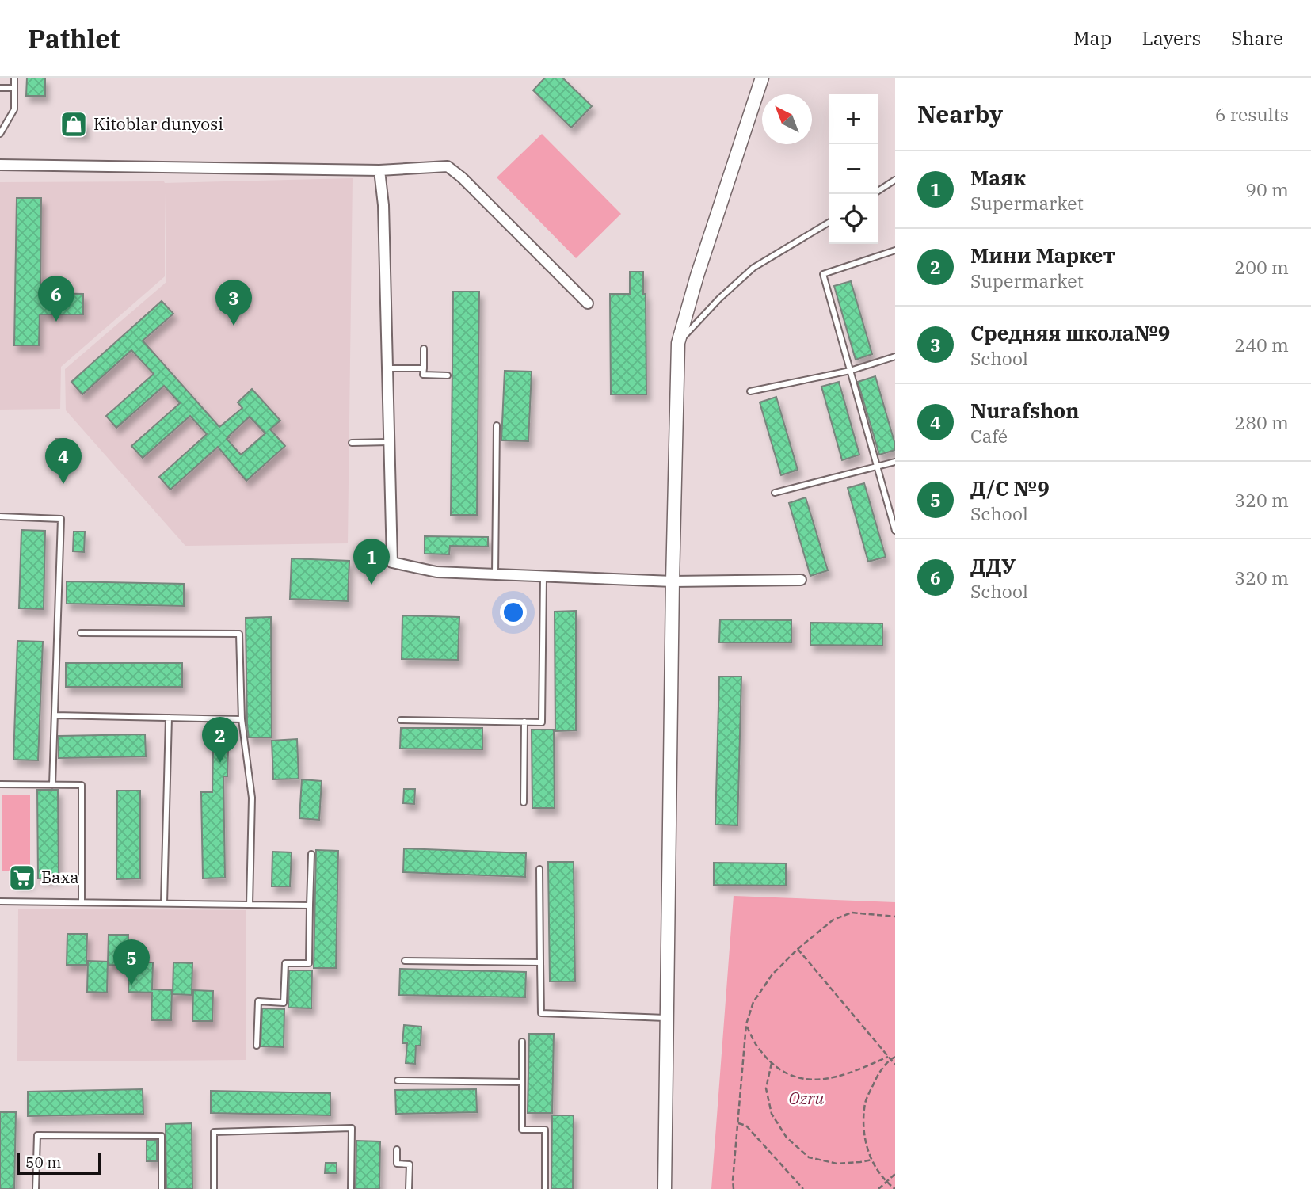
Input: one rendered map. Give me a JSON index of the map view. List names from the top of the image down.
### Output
{
  "parks": ["Ozru"],
  "places": {
    "shop": ["Kitoblar dunyosi"],
    "supermarket": ["Баха"]
  },
  "scale_bar": "50 m",
  "north": "top left",
  "page": {
    "header": "Pathlet",
    "nav": ["Map", "Layers", "Share"],
    "heading": ["Nearby", "6 results"],
    "map_buttons": ["+", "−"],
    "list": [
      {
        "mark": "1",
        "name": "Маяк",
        "note": "Supermarket",
        "value": "90 m"
      },
      {
        "mark": "2",
        "name": "Мини Маркет",
        "note": "Supermarket",
        "value": "200 m"
      },
      {
        "mark": "3",
        "name": "Средняя школа№9",
        "note": "School",
        "value": "240 m"
      },
      {
        "mark": "4",
        "name": "Nurafshon",
        "note": "Café",
        "value": "280 m"
      },
      {
        "mark": "5",
        "name": "Д/С №9",
        "note": "School",
        "value": "320 m"
      },
      {
        "mark": "6",
        "name": "ДДУ",
        "note": "School",
        "value": "320 m"
      }
    ],
    "pins": [
      "6",
      "3",
      "4",
      "1",
      "2",
      "5"
    ],
    "scale": "50 m"
  }
}
